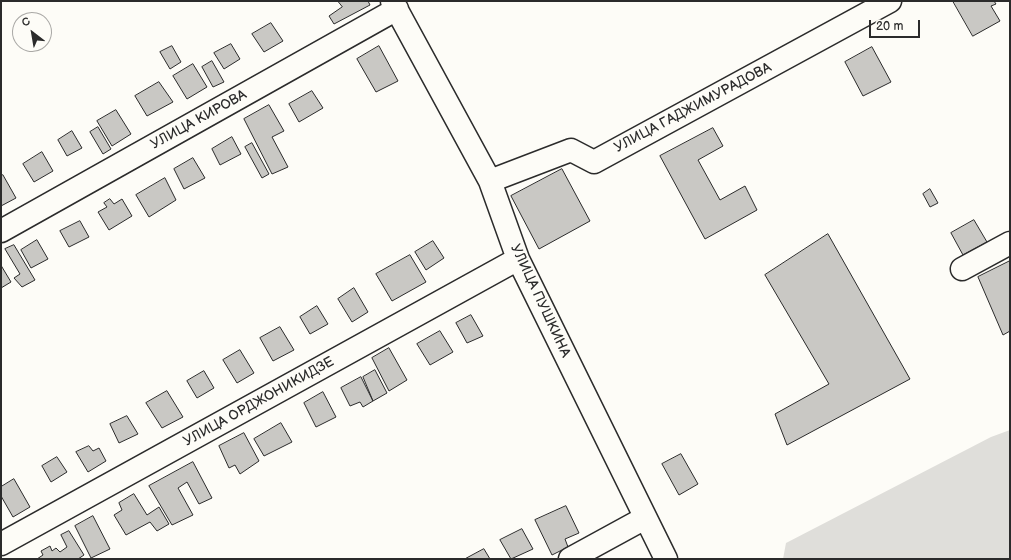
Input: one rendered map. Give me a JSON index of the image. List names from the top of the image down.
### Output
{
  "streets": {
    "street": [
      "УЛИЦА ГАДЖИМУРАДОВА",
      "УЛИЦА КИРОВА",
      "УЛИЦА ПУШКИНА",
      "УЛИЦА ОРДЖОНИКИДЗЕ"
    ]
  },
  "crossings": [
    ["УЛИЦА ГАДЖИМУРАДОВА", "УЛИЦА ПУШКИНА"],
    ["УЛИЦА КИРОВА", "УЛИЦА ПУШКИНА"],
    ["УЛИЦА ПУШКИНА", "УЛИЦА ОРДЖОНИКИДЗЕ"]
  ],
  "scale_bar": "20 m",
  "north": "top left"
}
